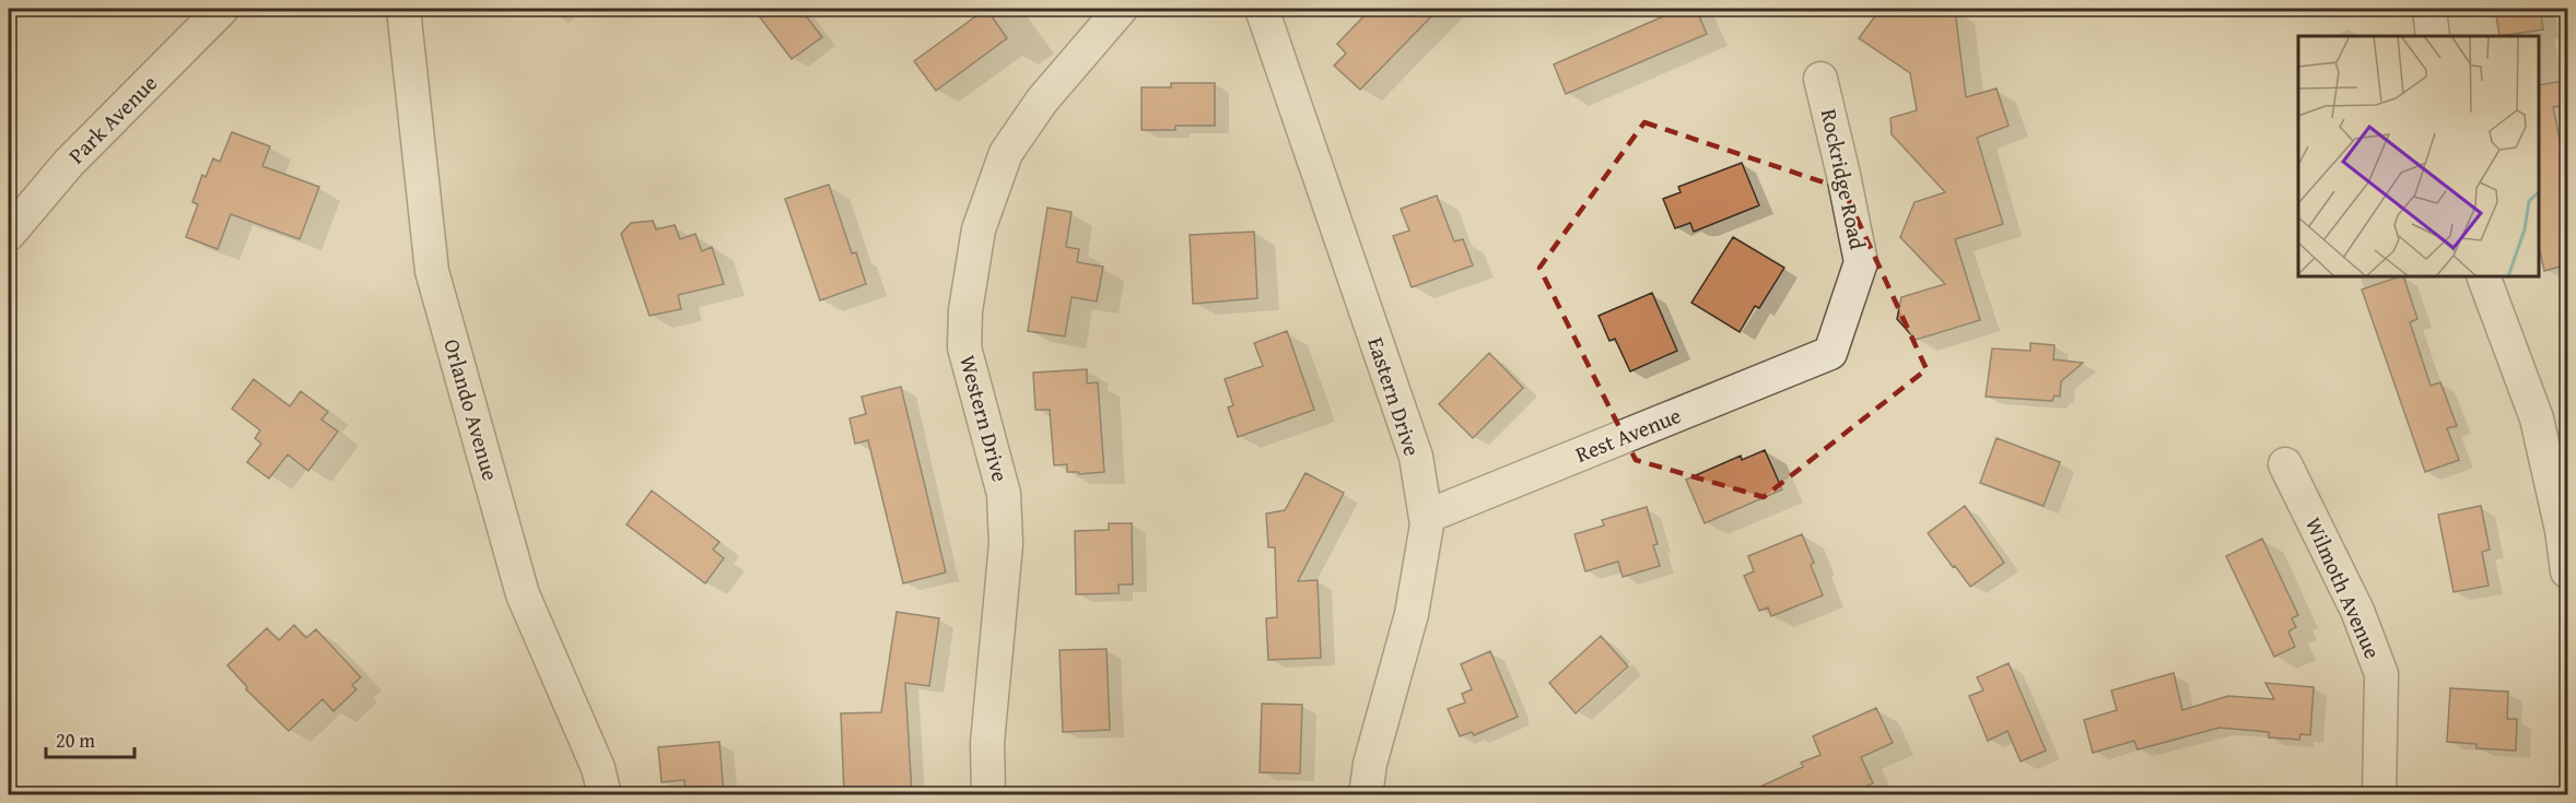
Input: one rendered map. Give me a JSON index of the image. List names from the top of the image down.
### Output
{
  "streets": {
    "street": [
      "Park Avenue",
      "Rockridge Road",
      "Eastern Drive",
      "Orlando Avenue",
      "Western Drive",
      "Rest Avenue",
      "Wilmoth Avenue"
    ]
  },
  "crossings": [
    ["Rockridge Road", "Rest Avenue"],
    ["Eastern Drive", "Rest Avenue"]
  ],
  "scale_bar": "20 m"
}
